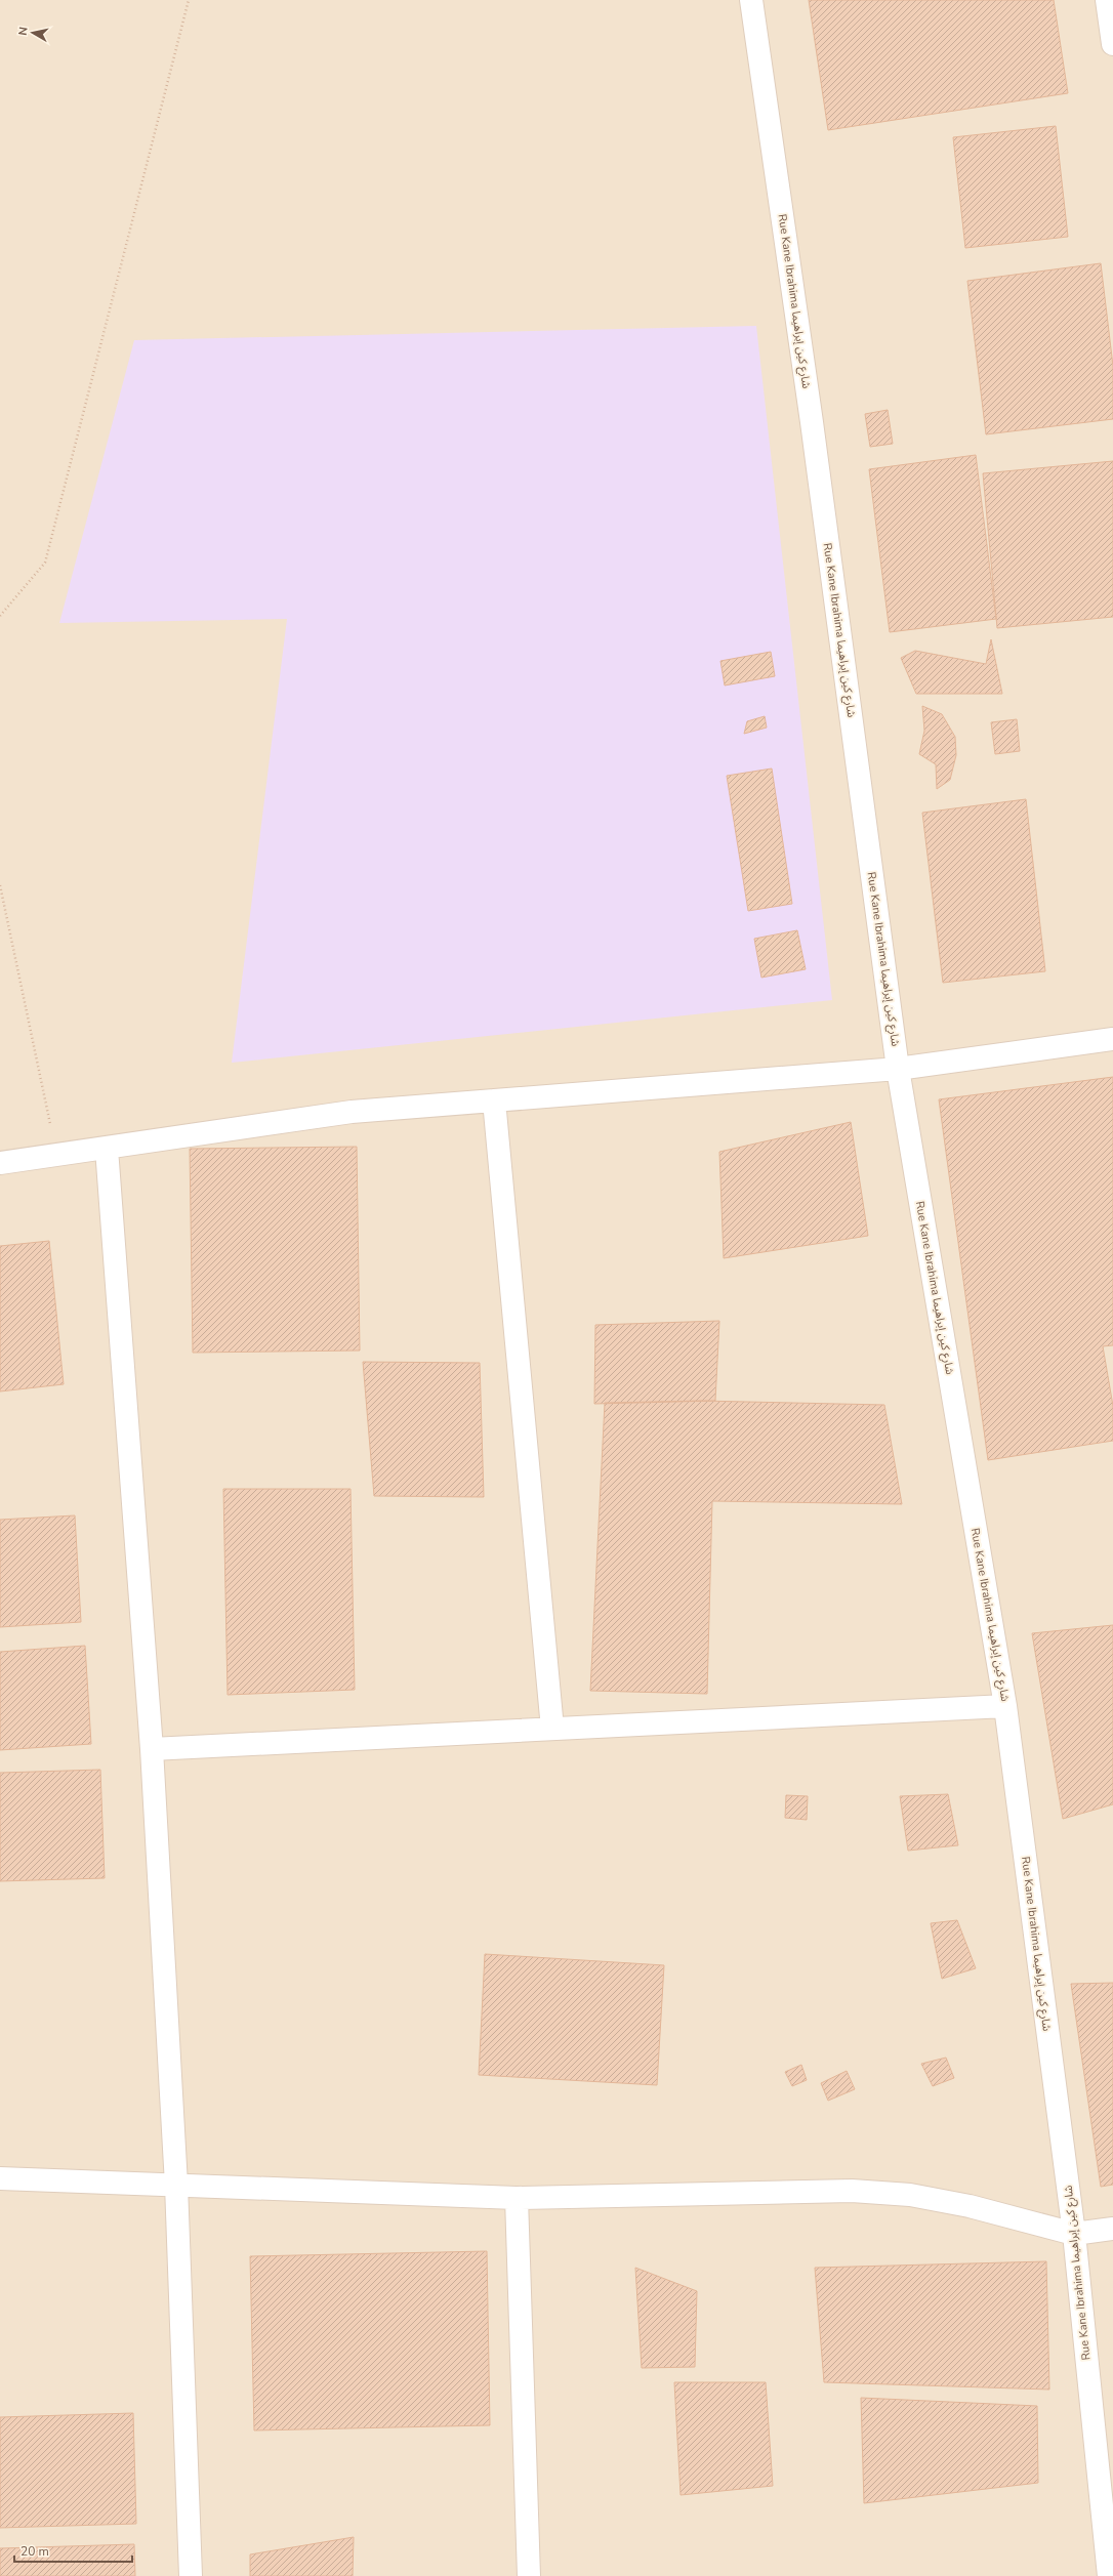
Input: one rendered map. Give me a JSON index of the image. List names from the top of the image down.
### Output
{
  "streets": {
    "street": ["Rue Kane Ibrahima شارع كين إبراهيما"]
  },
  "scale_bar": "20 m",
  "north": "left"
}
